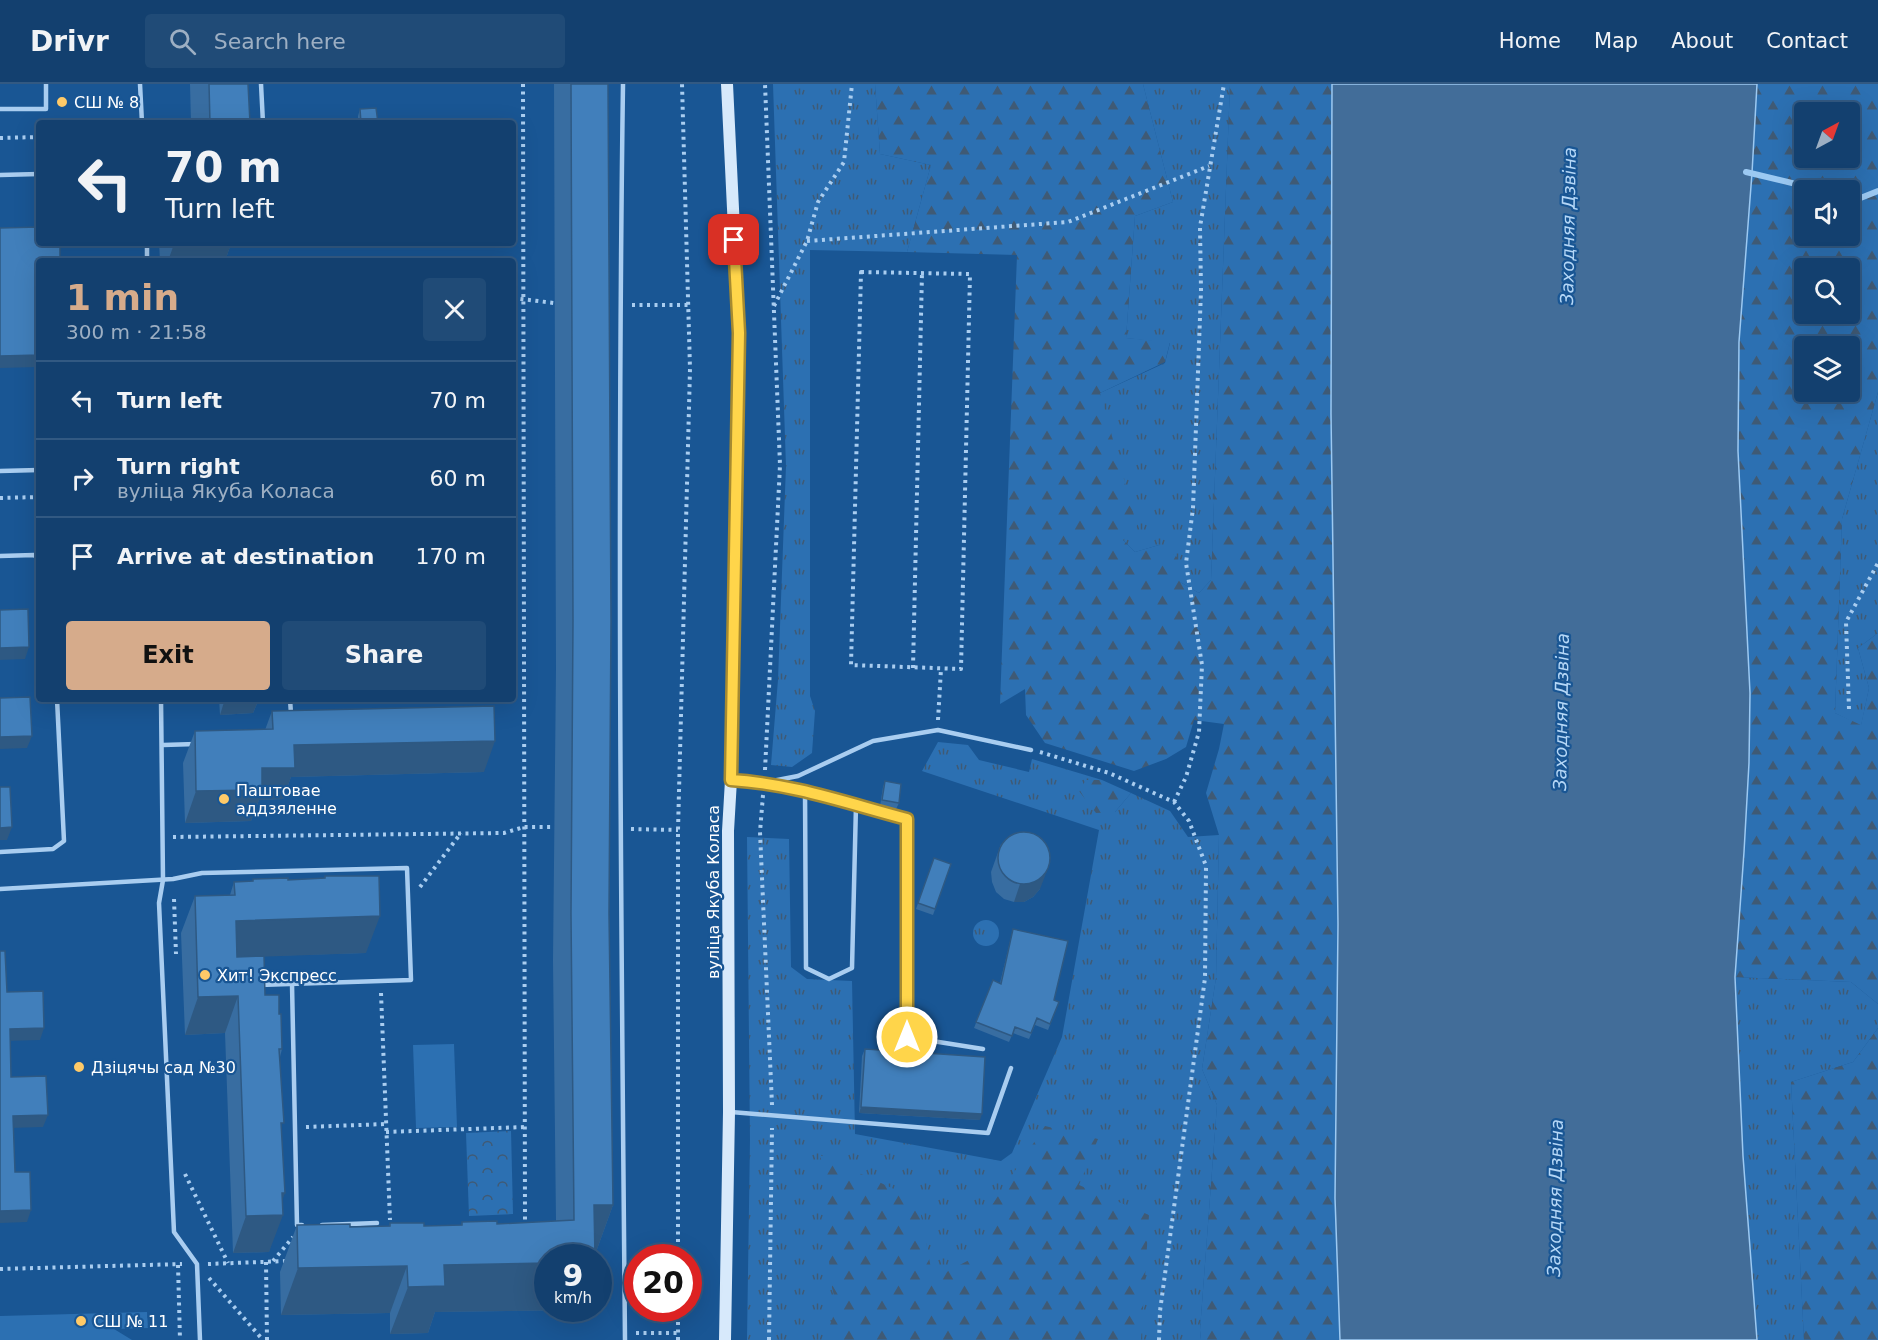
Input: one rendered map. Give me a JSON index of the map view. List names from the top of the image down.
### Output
{
  "streets": {
    "street": ["вуліца Якуба Коласа"]
  },
  "water": ["Заходняя Дзвіна"],
  "places": [
    "СШ № 8",
    "Паштовае аддзяленне",
    "Хит! Экспресс",
    "Дзіцячы сад №30",
    "СШ № 11"
  ],
  "north": "top right",
  "page": {
    "header": "Drivr",
    "search": "Search here",
    "nav": [
      "Home",
      "Map",
      "About",
      "Contact"
    ],
    "turn": ["70 m", "Turn left"],
    "heading": ["1 min", "300 m · 21:58"],
    "list": [
      {
        "name": "Turn left",
        "value": "70 m"
      },
      {
        "name": "Turn right",
        "note": "вуліца Якуба Коласа",
        "value": "60 m"
      },
      {
        "name": "Arrive at destination",
        "value": "170 m"
      }
    ],
    "buttons": ["Exit", "Share"],
    "speed": "9 km/h",
    "limit": "20"
  }
}
